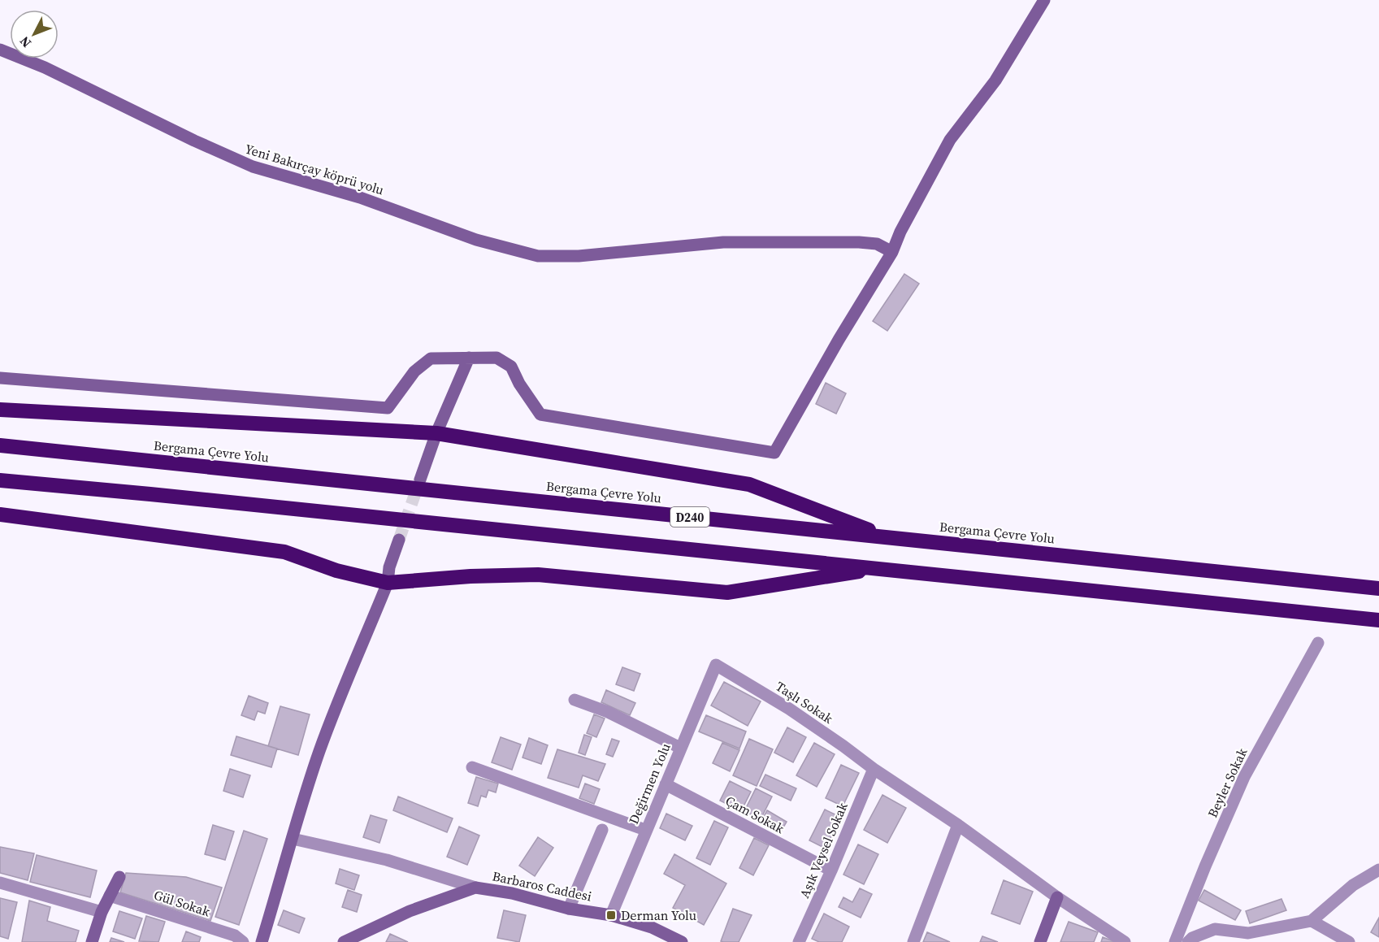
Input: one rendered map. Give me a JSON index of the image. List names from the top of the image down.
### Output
{
  "streets": {
    "highway": ["Bergama Çevre Yolu", "D240"],
    "street": [
      "Yeni Bakırçay köprü yolu",
      "Taşlı Sokak",
      "Beyler Sokak",
      "Değirmen Yolu",
      "Çam Sokak",
      "Aşık Veysel Sokak",
      "Barbaros Caddesi",
      "Gül Sokak"
    ]
  },
  "crossings": [
    ["Taşlı Sokak", "Değirmen Yolu"],
    ["Taşlı Sokak", "Aşık Veysel Sokak"],
    ["Değirmen Yolu", "Çam Sokak"],
    ["Değirmen Yolu", "Barbaros Caddesi"],
    ["Çam Sokak", "Aşık Veysel Sokak"]
  ],
  "places": {
    "transit": ["Derman Yolu"]
  },
  "north": "bottom left"
}
